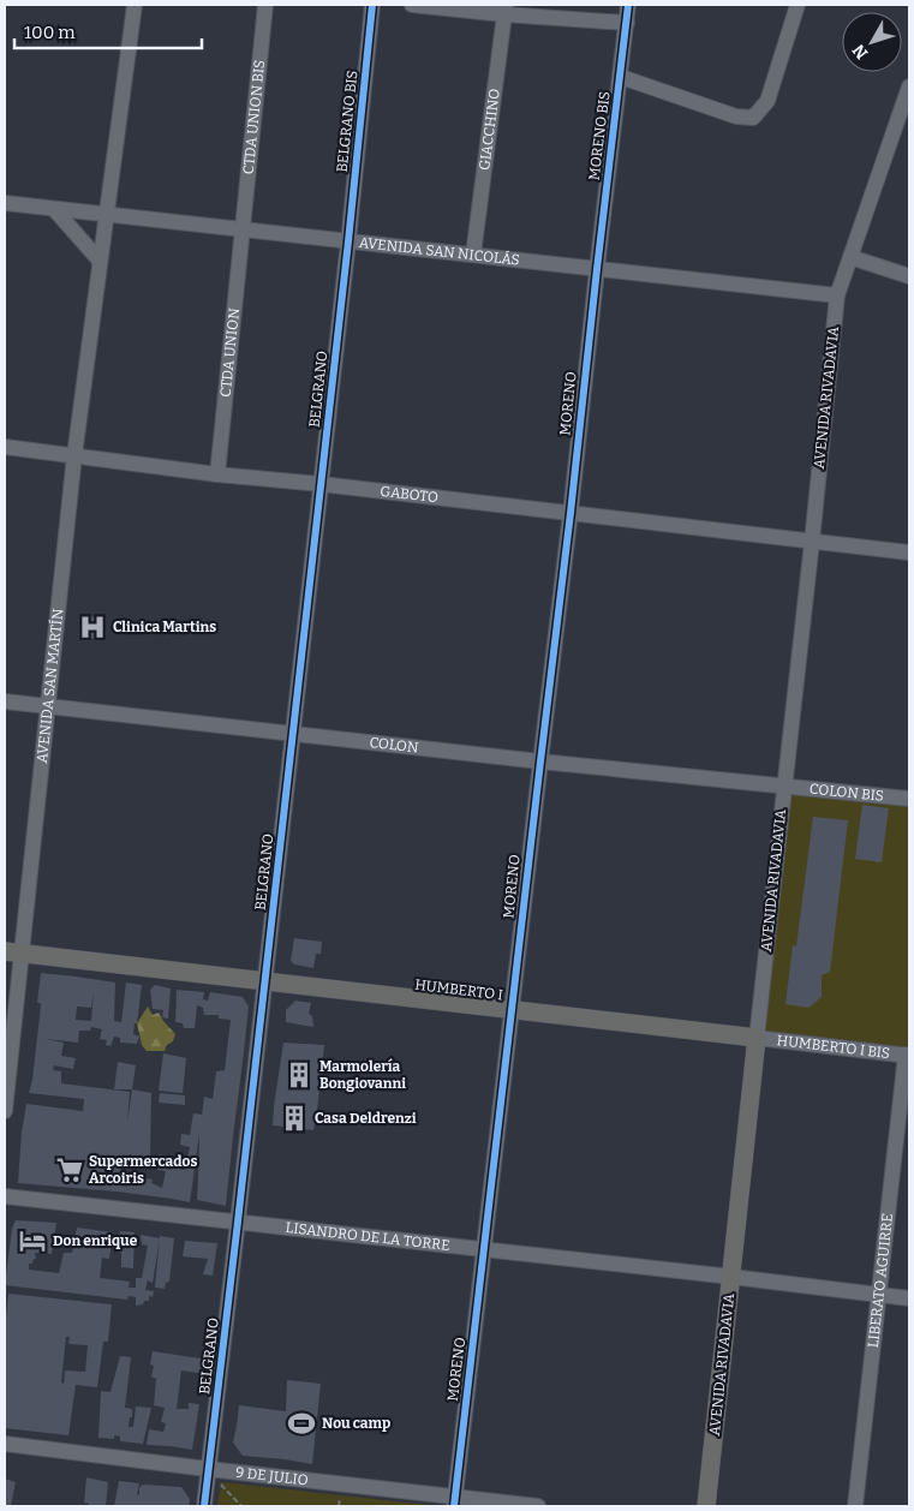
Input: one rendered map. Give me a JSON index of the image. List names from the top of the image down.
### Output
{
  "streets": {
    "main road": ["AVENIDA RIVADAVIA", "HUMBERTO I"],
    "street": [
      "CTDA UNION BIS",
      "BELGRANO BIS",
      "GIACCHINO",
      "MORENO BIS",
      "AVENIDA SAN NICOLÁS",
      "CTDA UNION",
      "BELGRANO",
      "MORENO",
      "GABOTO",
      "AVENIDA SAN MARTÍN",
      "COLON",
      "COLON BIS",
      "HUMBERTO I BIS",
      "LISANDRO DE LA TORRE",
      "LIBERATO AGUIRRE",
      "9 DE JULIO"
    ]
  },
  "crossings": [
    ["CTDA UNION BIS", "AVENIDA SAN NICOLÁS"],
    ["CTDA UNION BIS", "CTDA UNION"],
    ["BELGRANO BIS", "AVENIDA SAN NICOLÁS"],
    ["BELGRANO BIS", "BELGRANO"],
    ["GIACCHINO", "AVENIDA SAN NICOLÁS"],
    ["MORENO BIS", "AVENIDA SAN NICOLÁS"],
    ["MORENO BIS", "MORENO"],
    ["AVENIDA SAN NICOLÁS", "CTDA UNION"],
    ["AVENIDA SAN NICOLÁS", "BELGRANO"],
    ["AVENIDA SAN NICOLÁS", "AVENIDA RIVADAVIA"],
    ["AVENIDA SAN NICOLÁS", "MORENO"],
    ["AVENIDA SAN NICOLÁS", "AVENIDA SAN MARTÍN"],
    ["CTDA UNION", "GABOTO"],
    ["BELGRANO", "GABOTO"],
    ["BELGRANO", "COLON"],
    ["BELGRANO", "HUMBERTO I"],
    ["BELGRANO", "LISANDRO DE LA TORRE"],
    ["BELGRANO", "9 DE JULIO"],
    ["AVENIDA RIVADAVIA", "GABOTO"],
    ["AVENIDA RIVADAVIA", "COLON"],
    ["AVENIDA RIVADAVIA", "COLON BIS"],
    ["AVENIDA RIVADAVIA", "HUMBERTO I"],
    ["AVENIDA RIVADAVIA", "HUMBERTO I BIS"],
    ["AVENIDA RIVADAVIA", "LISANDRO DE LA TORRE"],
    ["MORENO", "GABOTO"],
    ["MORENO", "COLON"],
    ["MORENO", "HUMBERTO I"],
    ["MORENO", "LISANDRO DE LA TORRE"],
    ["MORENO", "9 DE JULIO"],
    ["GABOTO", "AVENIDA SAN MARTÍN"],
    ["AVENIDA SAN MARTÍN", "COLON"],
    ["AVENIDA SAN MARTÍN", "HUMBERTO I"],
    ["COLON", "COLON BIS"],
    ["HUMBERTO I", "HUMBERTO I BIS"],
    ["HUMBERTO I BIS", "LIBERATO AGUIRRE"],
    ["LISANDRO DE LA TORRE", "LIBERATO AGUIRRE"]
  ],
  "places": {
    "hospital": ["Clinica Martins"],
    "building": ["Marmolería Bongiovanni", "Casa Deldrenzi"],
    "supermarket": ["Supermercados Arcoiris"],
    "hotel": ["Don enrique"],
    "sports": ["Nou camp"]
  },
  "scale_bar": "100 m",
  "north": "bottom left"
}
